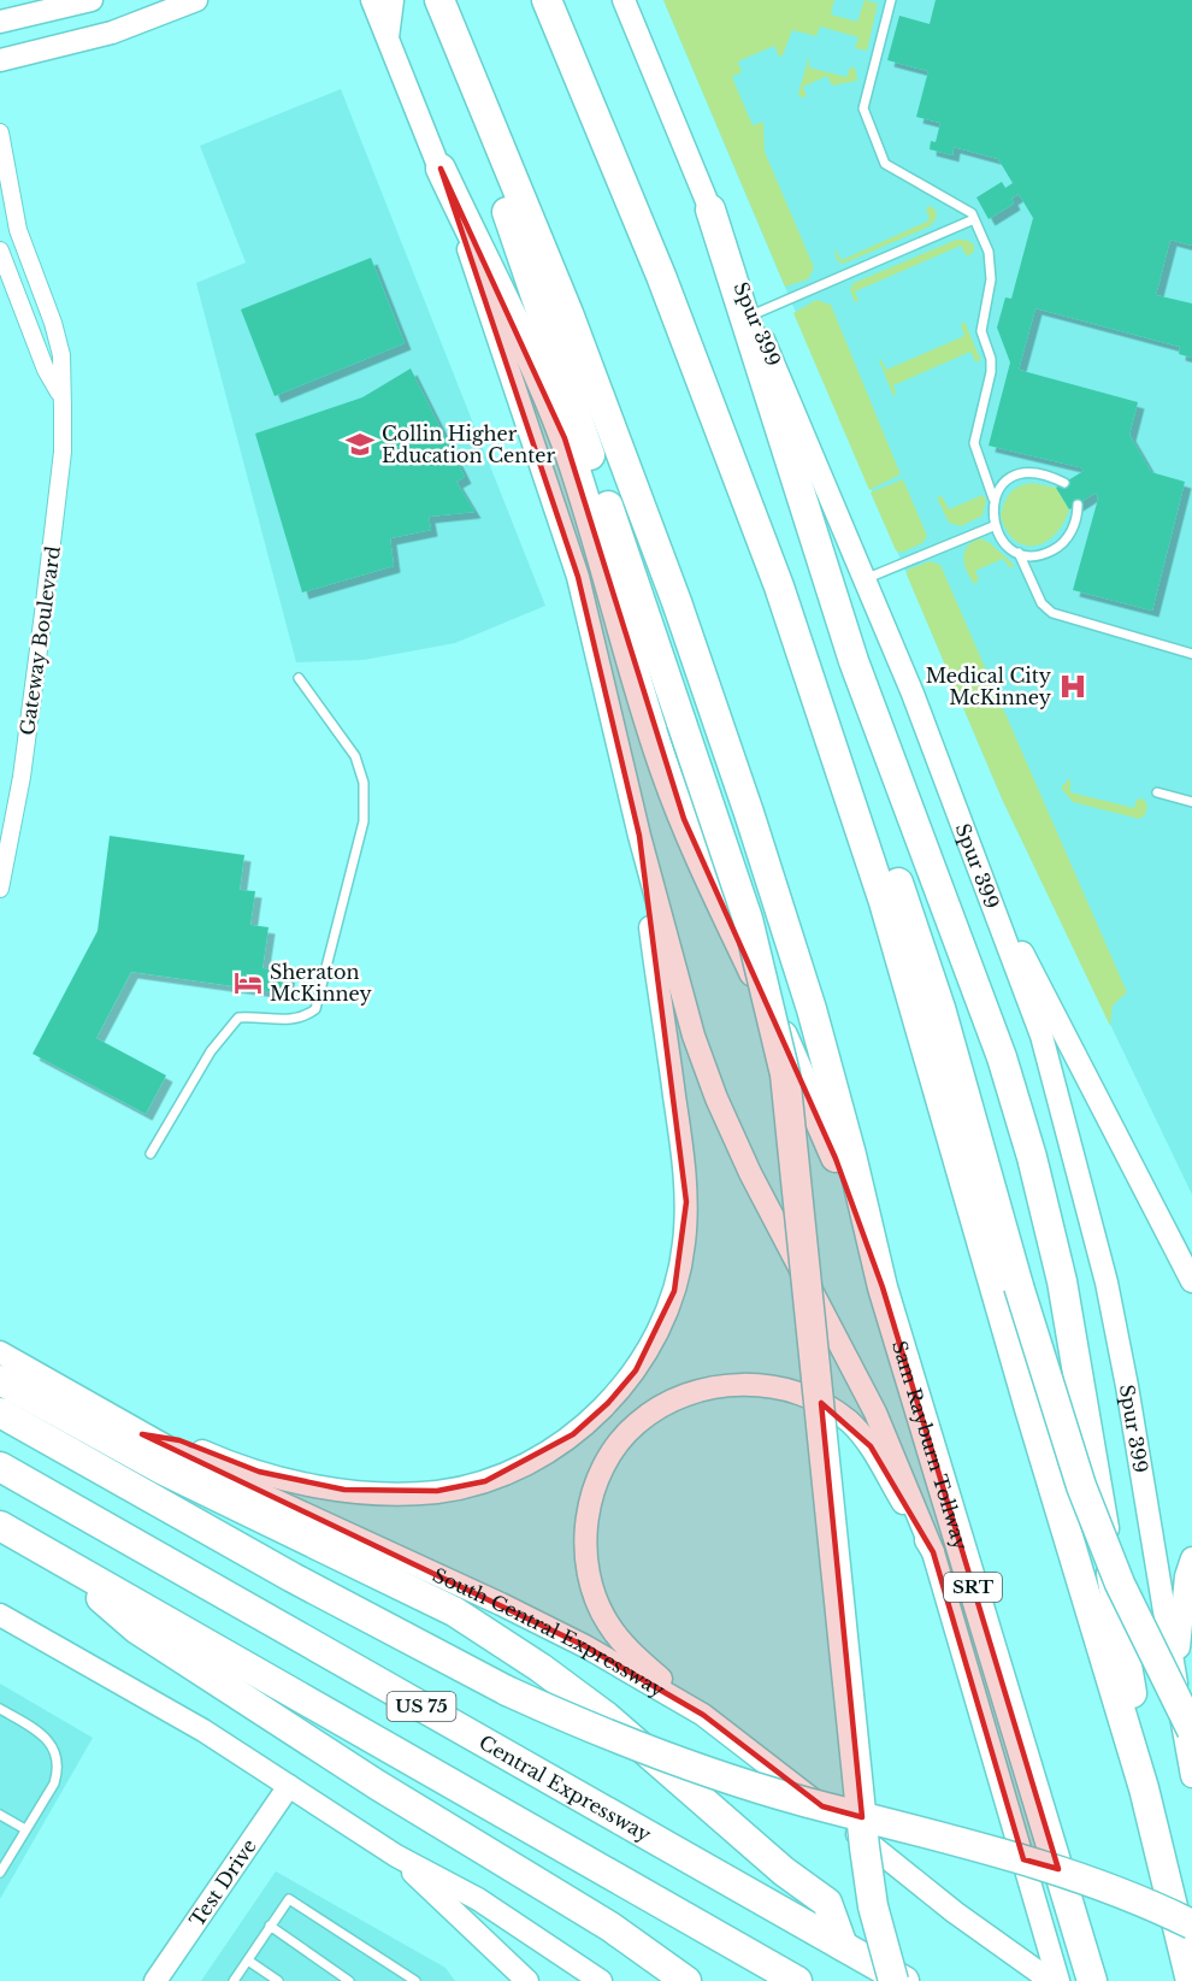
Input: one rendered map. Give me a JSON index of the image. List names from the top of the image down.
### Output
{
  "streets": {
    "highway": [
      "Sam Rayburn Tollway",
      "SRT",
      "US 75",
      "Central Expressway"
    ],
    "main road": ["Spur 399", "South Central Expressway", "Test Drive"],
    "street": ["Gateway Boulevard"]
  },
  "places": {
    "school or university": ["Collin Higher Education Center"],
    "hospital": ["Medical City McKinney"],
    "hotel": ["Sheraton McKinney"]
  }
}
